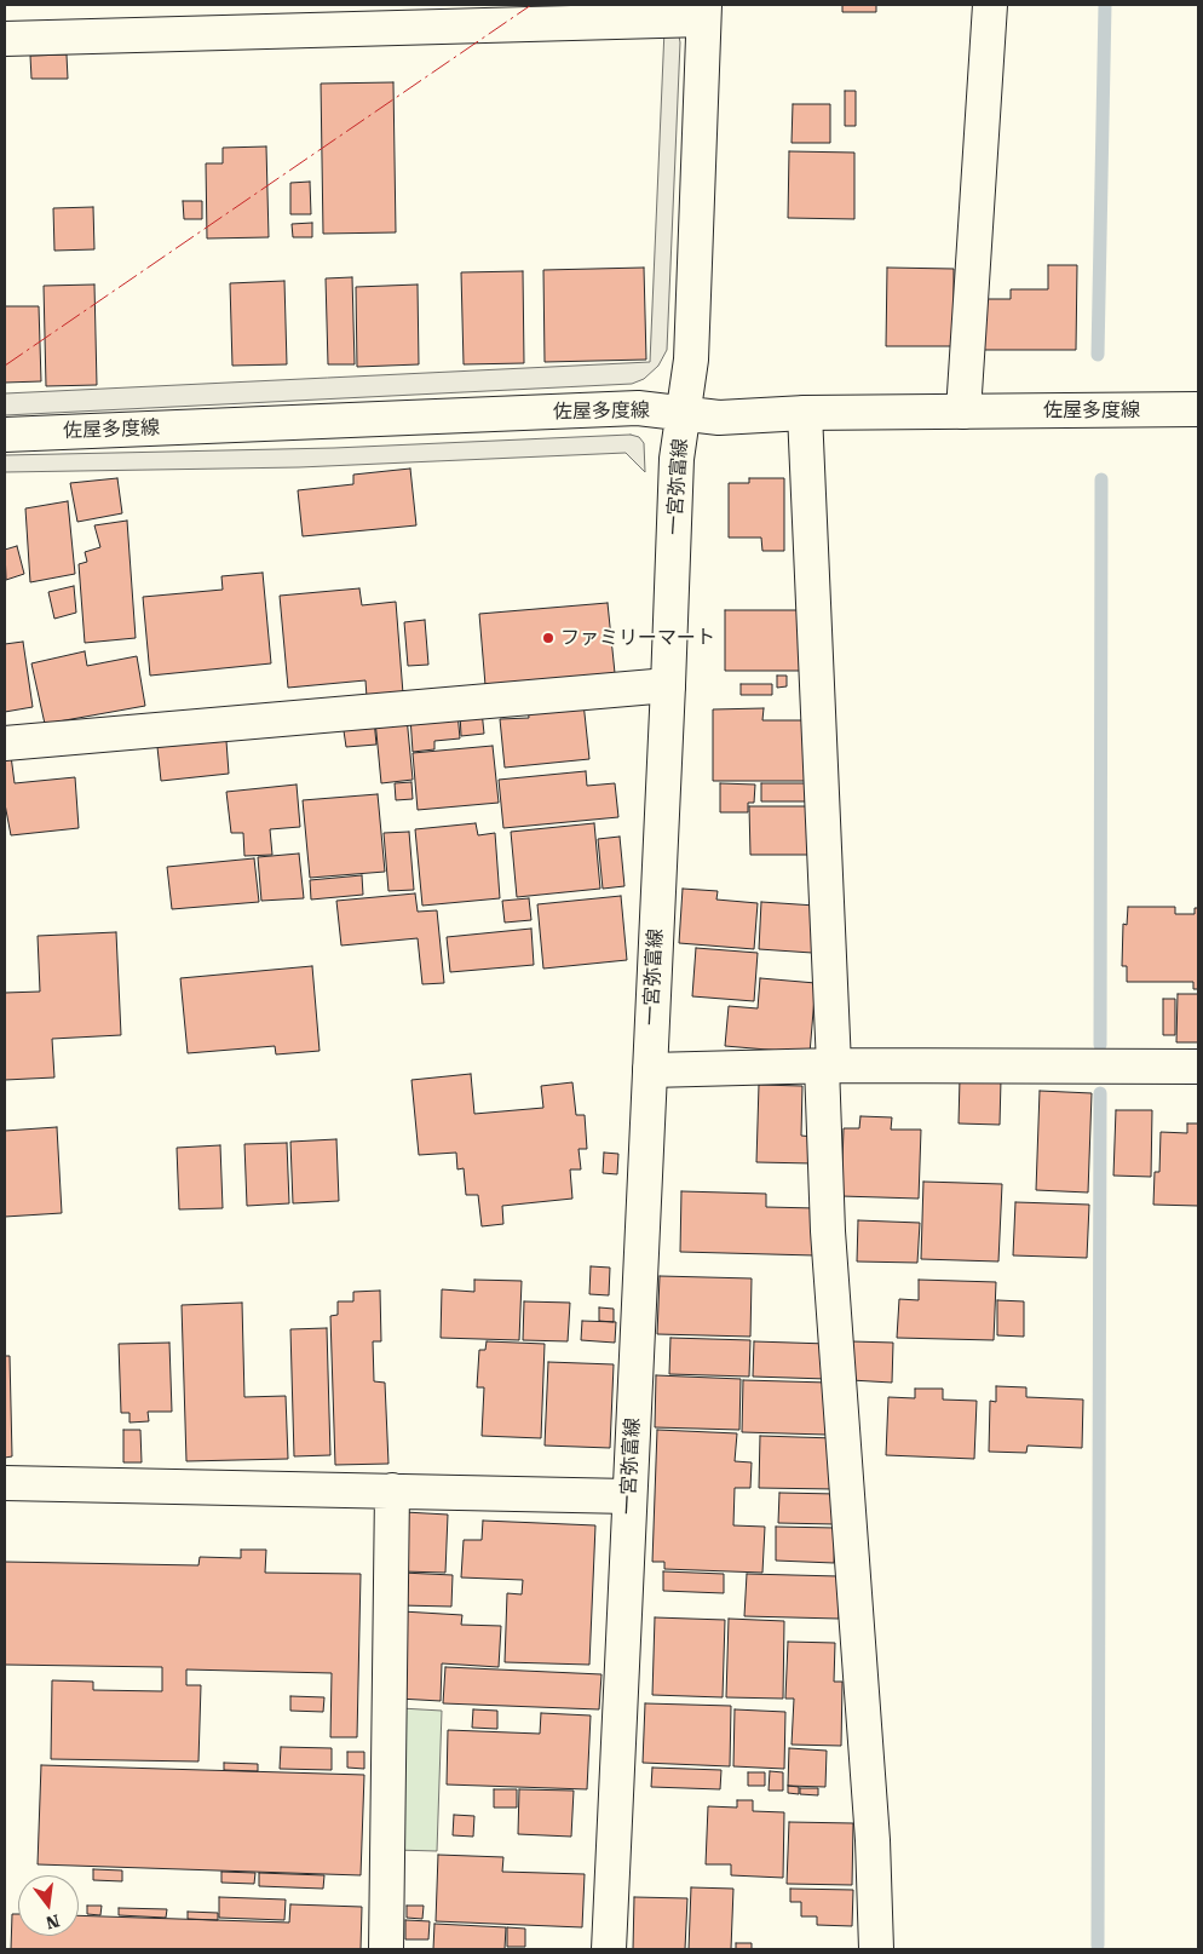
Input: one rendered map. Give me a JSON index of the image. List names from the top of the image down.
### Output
{
  "streets": {
    "street": ["佐屋多度線", "一宮弥富線"]
  },
  "crossings": [
    ["佐屋多度線", "一宮弥富線"]
  ],
  "places": ["ファミリーマート"],
  "north": "bottom"
}
